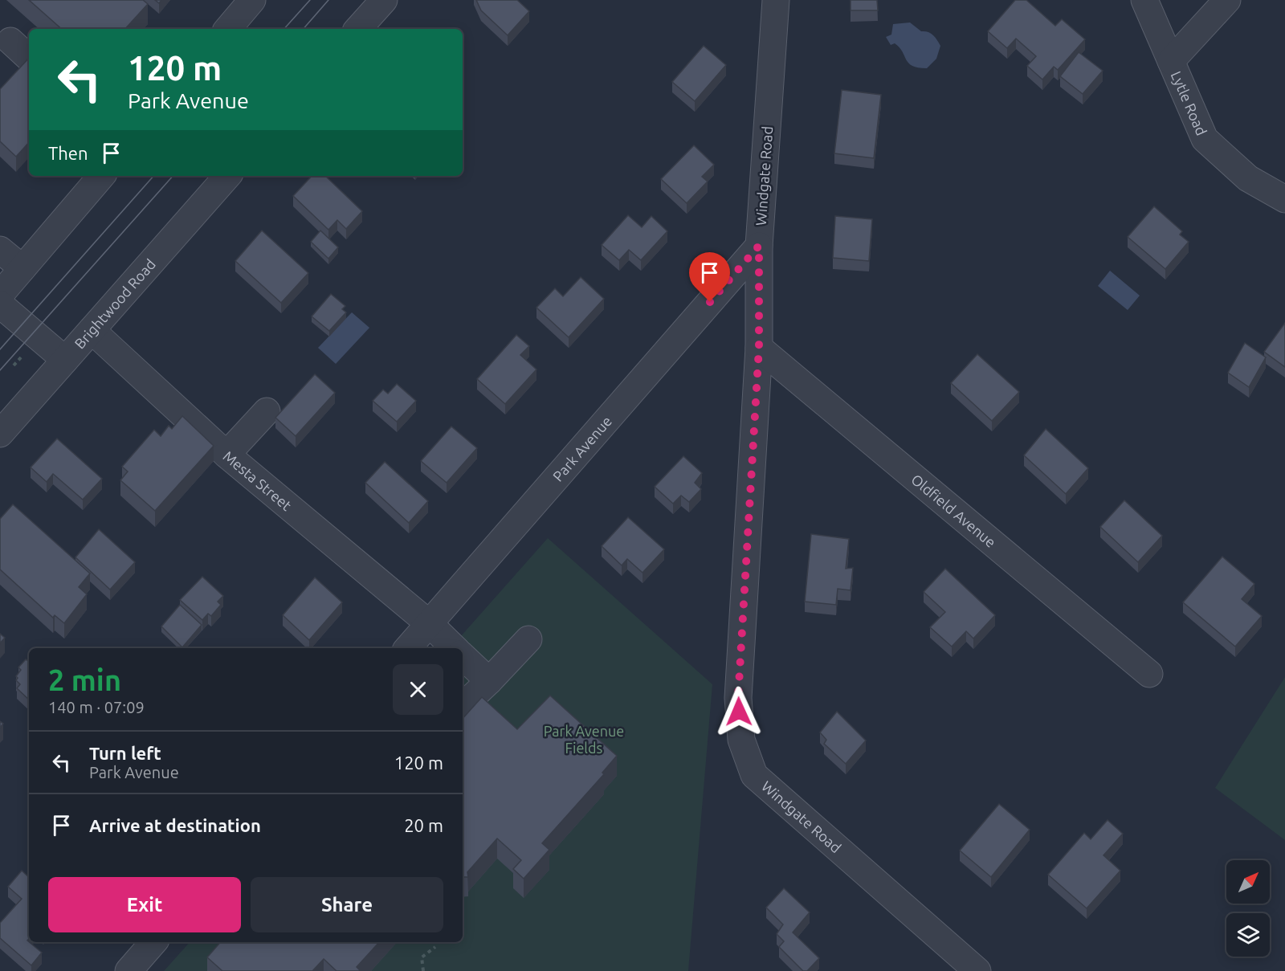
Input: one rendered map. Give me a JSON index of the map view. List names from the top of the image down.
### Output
{
  "streets": {
    "street": [
      "Lytle Road",
      "Windgate Road",
      "Brightwood Road",
      "Park Avenue",
      "Mesta Street",
      "Oldfield Avenue"
    ]
  },
  "crossings": [
    ["Windgate Road", "Park Avenue"],
    ["Windgate Road", "Oldfield Avenue"],
    ["Brightwood Road", "Mesta Street"],
    ["Park Avenue", "Mesta Street"]
  ],
  "parks": ["Park Avenue Fields"],
  "north": "top right",
  "page": {
    "turn": ["120 m", "Park Avenue"],
    "then": "Then",
    "heading": ["2 min", "140 m · 07:09"],
    "list": [
      {
        "name": "Turn left",
        "note": "Park Avenue",
        "value": "120 m"
      },
      {
        "name": "Arrive at destination",
        "value": "20 m"
      }
    ],
    "buttons": ["Exit", "Share"]
  }
}
